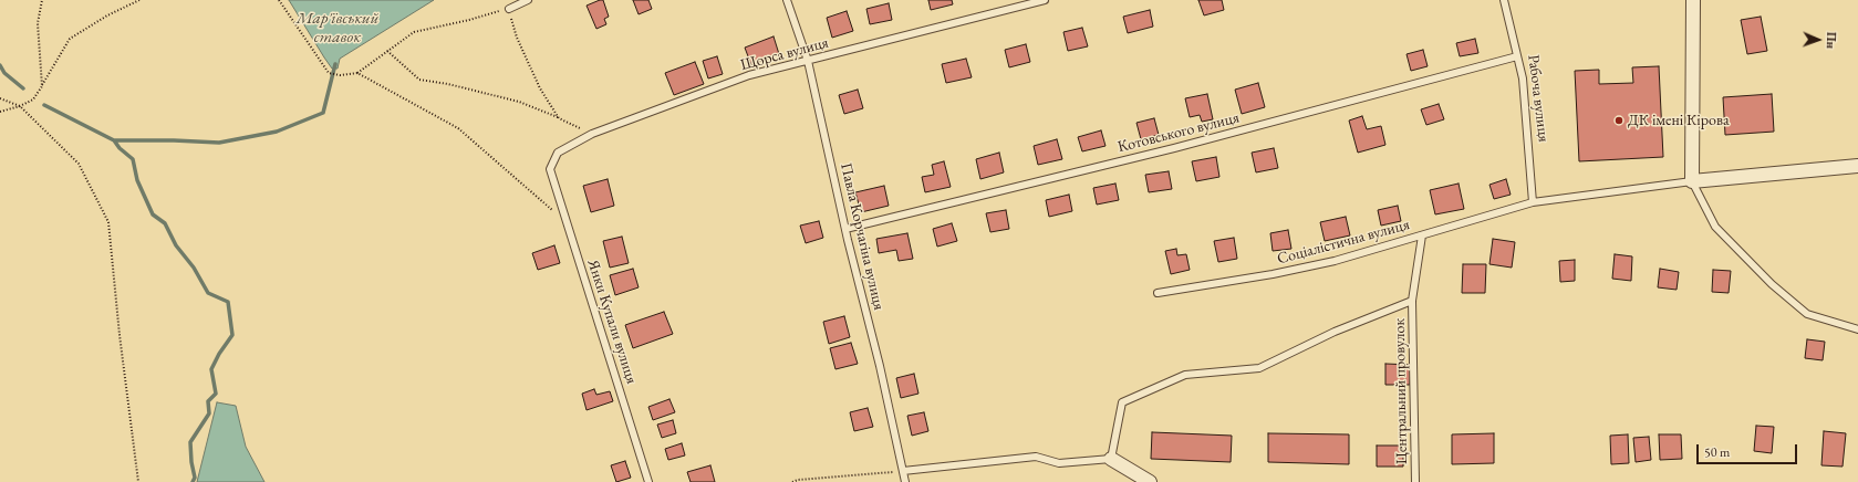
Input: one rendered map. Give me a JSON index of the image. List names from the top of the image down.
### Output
{
  "streets": {
    "lane": [
      "Щорса вулиця",
      "Рабоча вулиця",
      "Котовського вулиця",
      "Павла Корчагіна вулиця",
      "Соціалістична вулиця",
      "Янки Купали вулиця",
      "Центральний провулок"
    ]
  },
  "crossings": [
    ["Щорса вулиця", "Павла Корчагіна вулиця"],
    ["Щорса вулиця", "Янки Купали вулиця"],
    ["Рабоча вулиця", "Котовського вулиця"],
    ["Рабоча вулиця", "Соціалістична вулиця"],
    ["Котовського вулиця", "Павла Корчагіна вулиця"],
    ["Соціалістична вулиця", "Центральний провулок"]
  ],
  "water": ["Мар'ївський ставок"],
  "places": ["ДК імені Кірова"],
  "scale_bar": "50 m",
  "north": "right"
}
